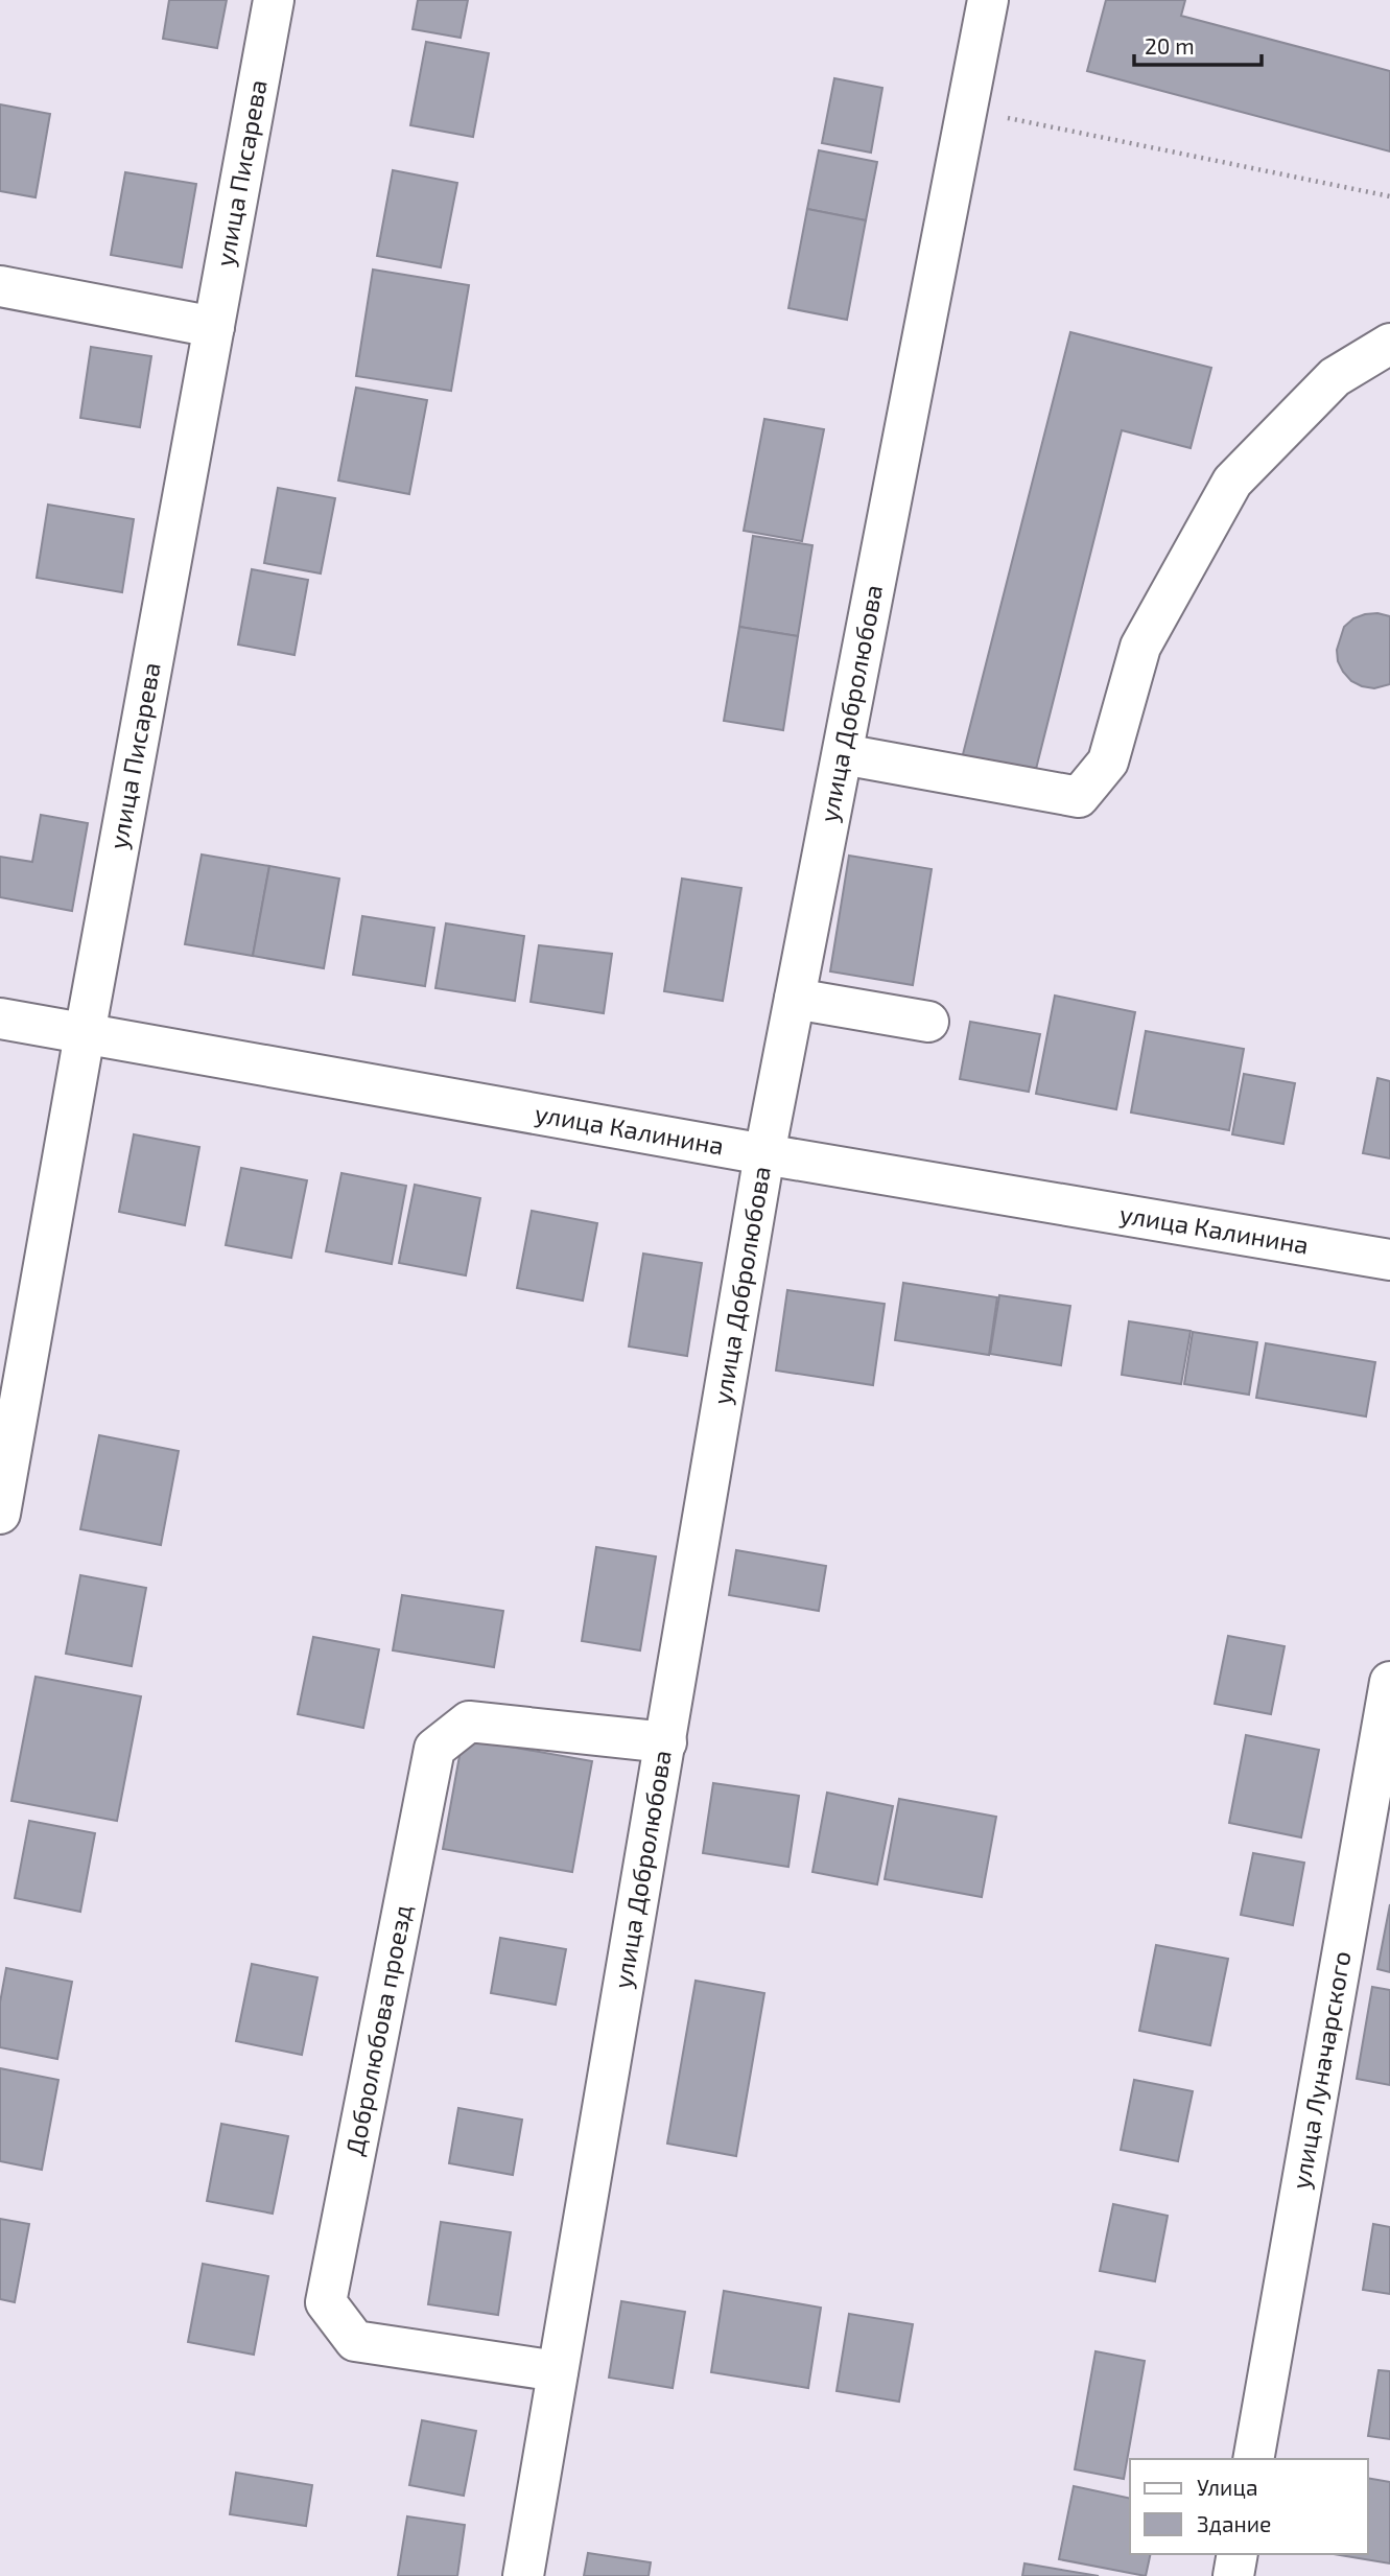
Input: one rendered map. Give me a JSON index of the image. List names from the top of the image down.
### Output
{
  "streets": {
    "street": [
      "улица Писарева",
      "улица Добролюбова",
      "улица Калинина",
      "Добролюбова проезд",
      "улица Луначарского"
    ]
  },
  "crossings": [
    ["улица Писарева", "улица Калинина"],
    ["улица Добролюбова", "улица Калинина"],
    ["улица Добролюбова", "Добролюбова проезд"]
  ],
  "legend": ["Улица", "Здание"],
  "scale_bar": "20 m"
}
